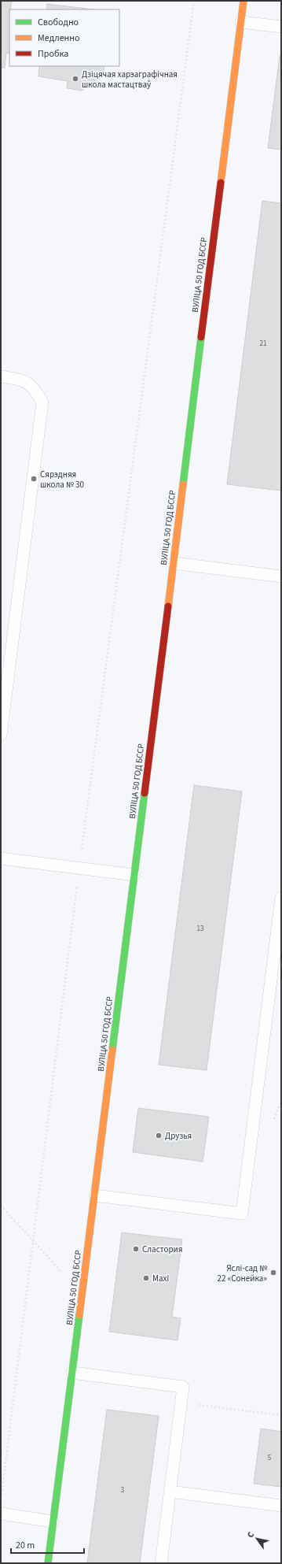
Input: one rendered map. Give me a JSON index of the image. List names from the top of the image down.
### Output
{
  "streets": {
    "street": ["ВУЛІЦА 50 ГОД БССР"]
  },
  "places": [
    "Дзіцячая харэаграфічная школа мастацтваў",
    "Сярэдняя школа № 30",
    "Друзья",
    "Сластория",
    "Яслі-сад № 22 «Сонейка»",
    "Maxi"
  ],
  "house_numbers": [
    "21",
    "13",
    "5",
    "3"
  ],
  "legend": ["Свободно", "Медленно", "Пробка"],
  "scale_bar": "20 m",
  "north": "top left"
}
